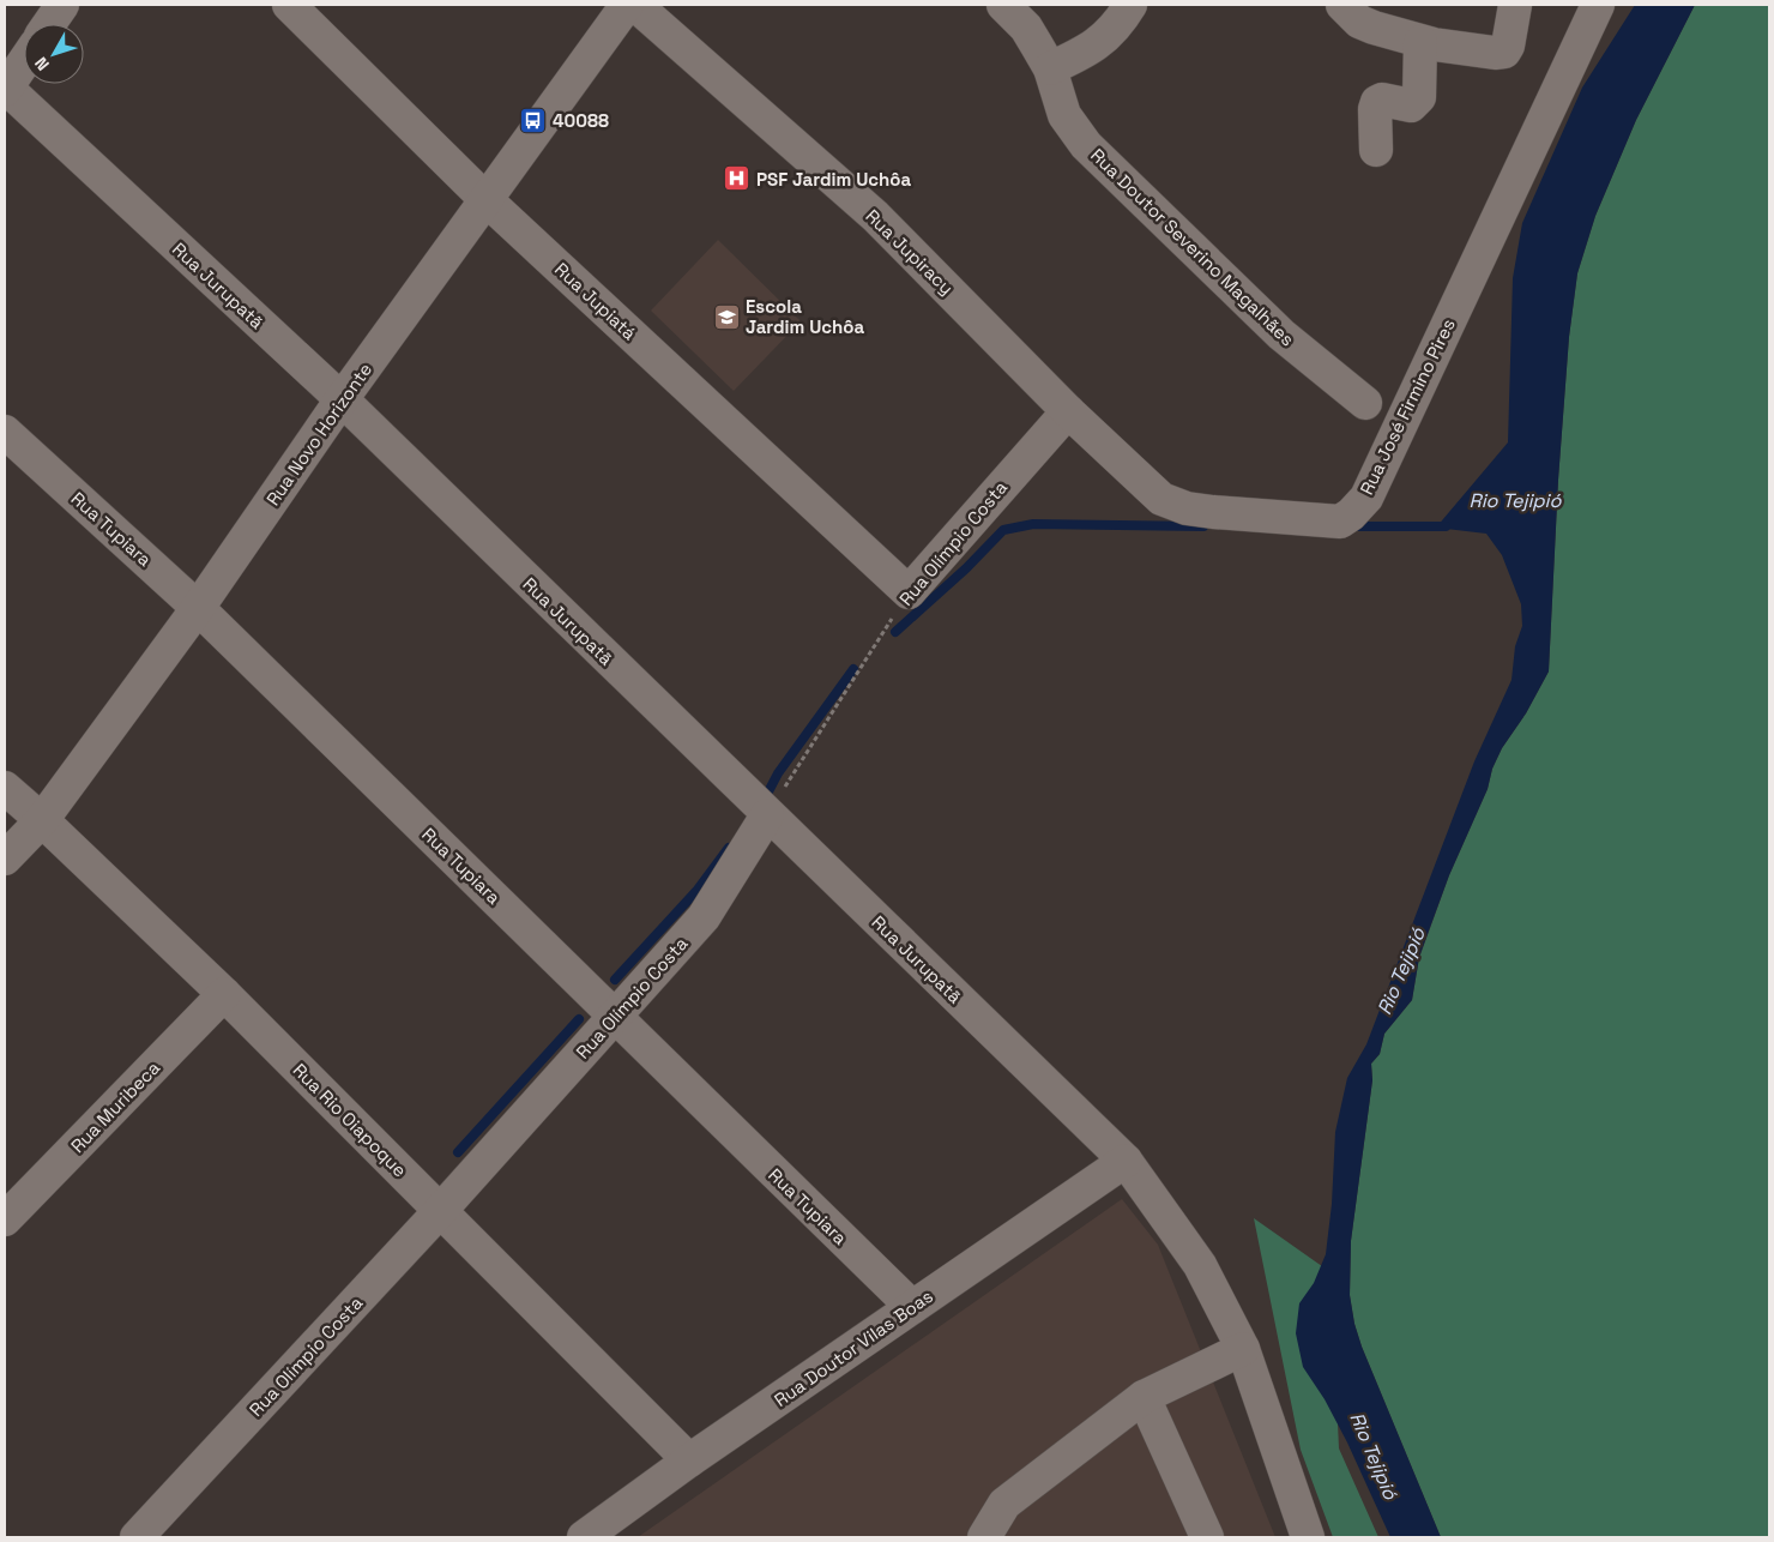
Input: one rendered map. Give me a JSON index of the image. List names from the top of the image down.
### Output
{
  "streets": {
    "street": [
      "Rua Doutor Severino Magalhães",
      "Rua Jupiracy",
      "Rua Jurupatã",
      "Rua Jupiatá",
      "Rua José Firmino Pires",
      "Rua Novo Horizonte",
      "Rua Tupiara",
      "Rua Olímpio Costa",
      "Rua Muribeca",
      "Rua Rio Oiapoque",
      "Rua Doutor Vilas Boas"
    ]
  },
  "crossings": [
    ["Rua Jupiracy", "Rua José Firmino Pires"],
    ["Rua Jupiracy", "Rua Olímpio Costa"],
    ["Rua Jurupatã", "Rua Novo Horizonte"],
    ["Rua Jurupatã", "Rua Olímpio Costa"],
    ["Rua Jurupatã", "Rua Doutor Vilas Boas"],
    ["Rua Jupiatá", "Rua Novo Horizonte"],
    ["Rua Jupiatá", "Rua Olímpio Costa"],
    ["Rua José Firmino Pires", "Rua Olímpio Costa"],
    ["Rua Novo Horizonte", "Rua Tupiara"],
    ["Rua Novo Horizonte", "Rua Rio Oiapoque"],
    ["Rua Tupiara", "Rua Olímpio Costa"],
    ["Rua Tupiara", "Rua Doutor Vilas Boas"],
    ["Rua Olímpio Costa", "Rua Rio Oiapoque"],
    ["Rua Muribeca", "Rua Rio Oiapoque"],
    ["Rua Rio Oiapoque", "Rua Doutor Vilas Boas"]
  ],
  "water": ["Rio Tejipió"],
  "places": {
    "bus stop": ["40088"],
    "hospital": ["PSF Jardim Uchôa"],
    "school or university": ["Escola Jardim Uchôa"]
  },
  "north": "bottom left"
}
